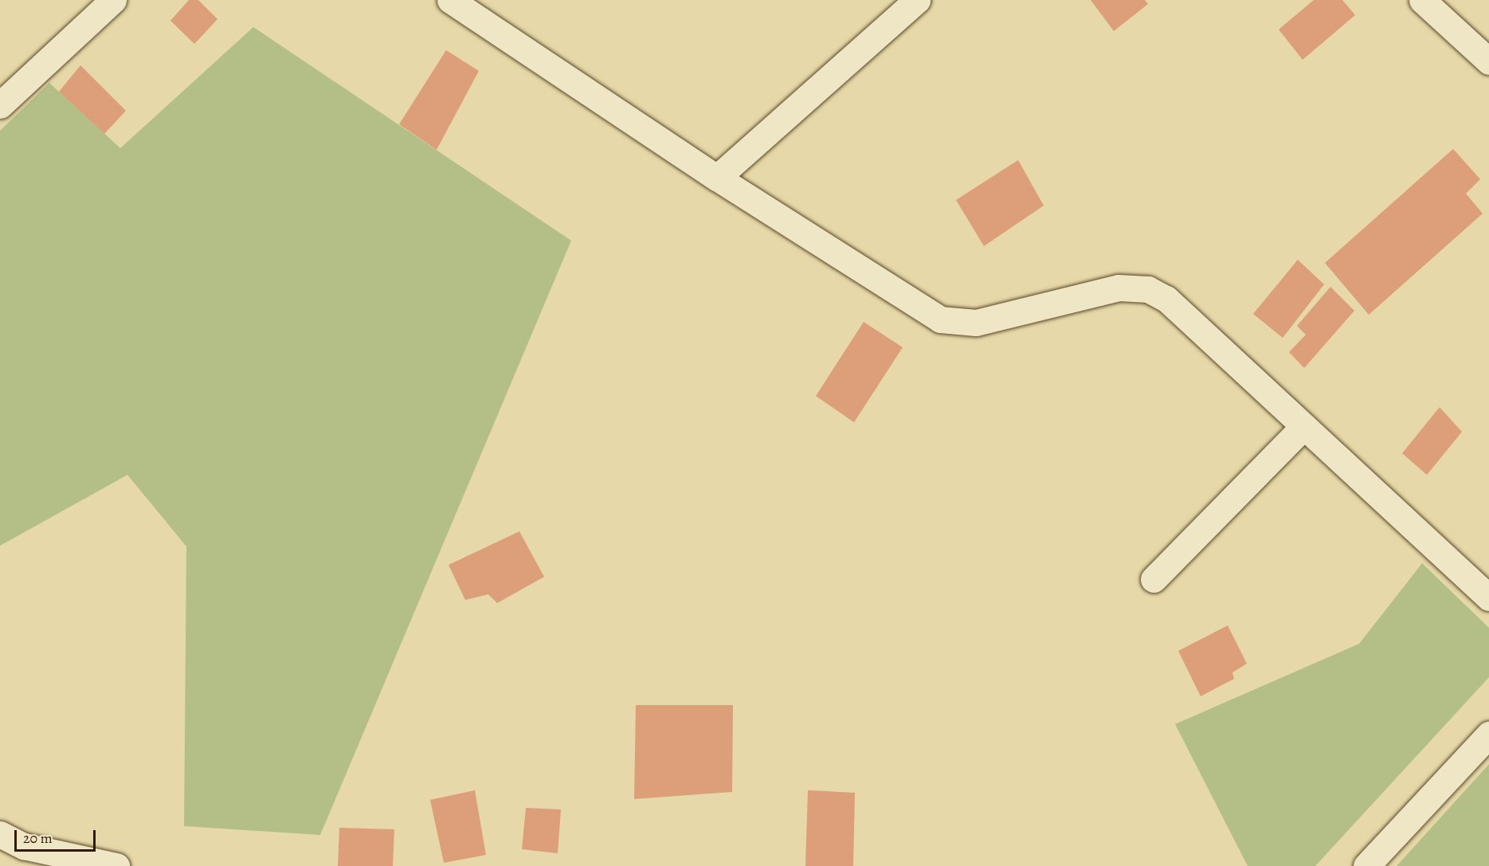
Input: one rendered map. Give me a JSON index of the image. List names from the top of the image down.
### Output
{
  "scale_bar": "20 m"
}
